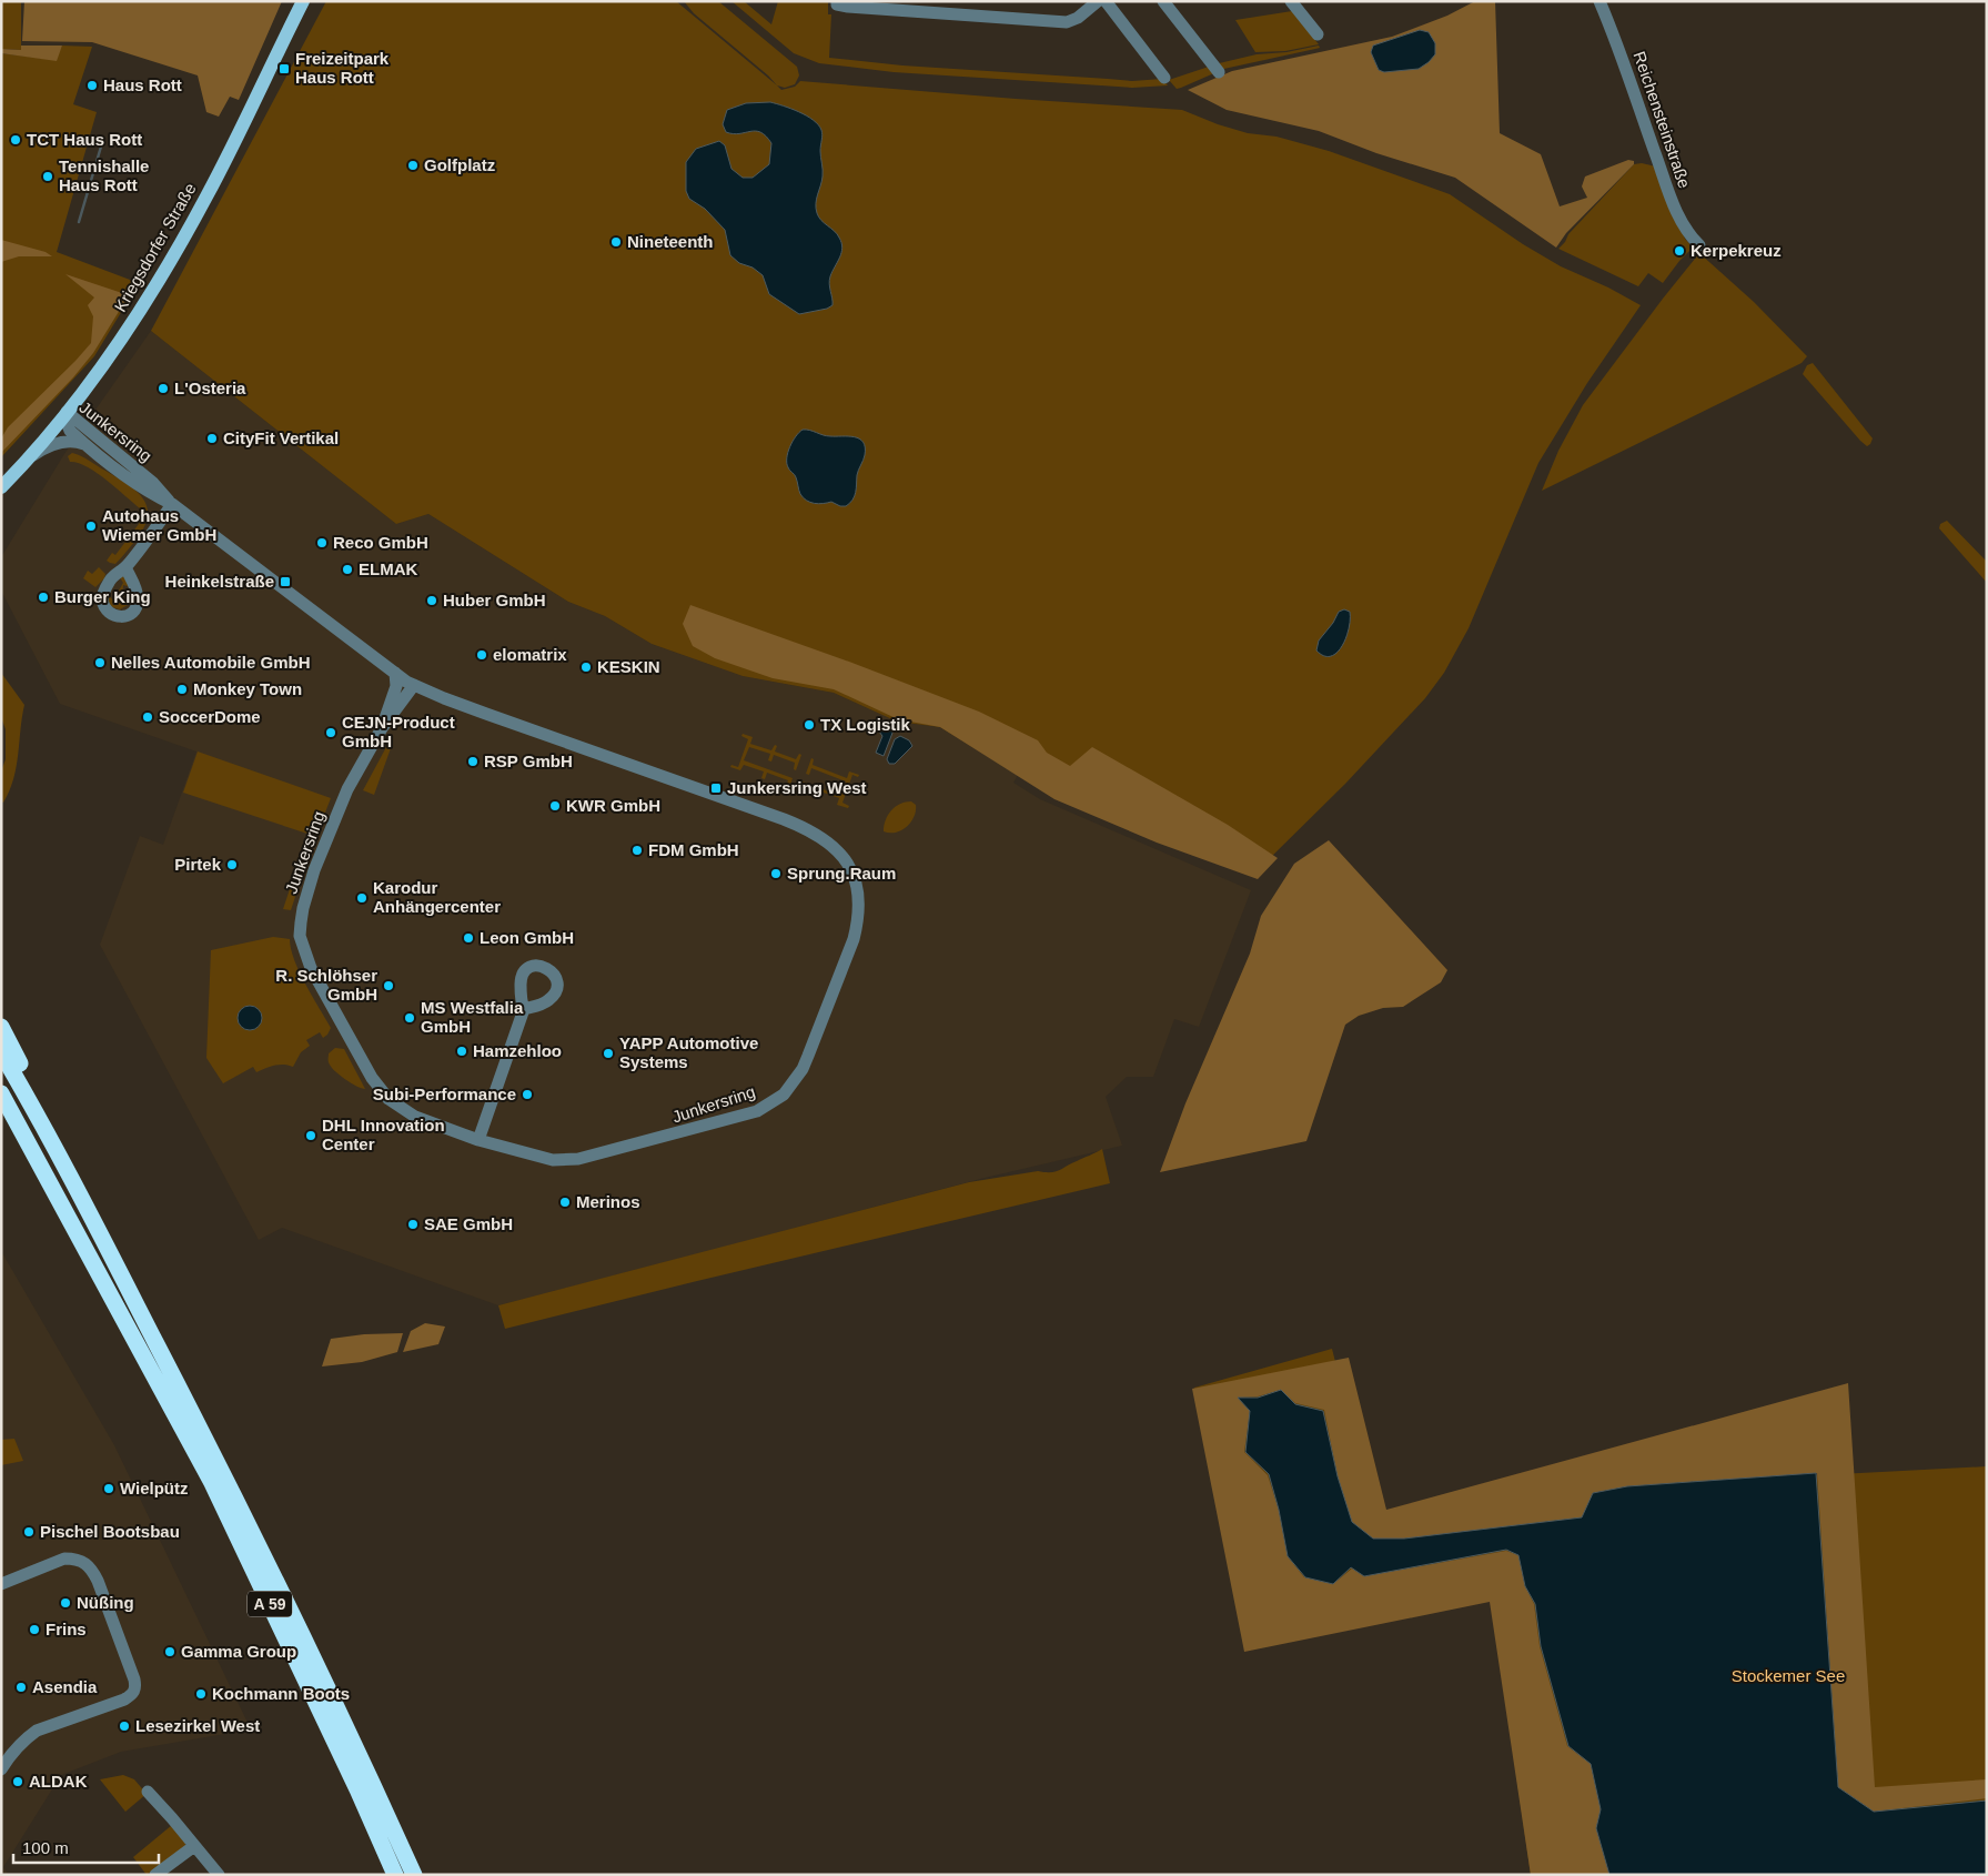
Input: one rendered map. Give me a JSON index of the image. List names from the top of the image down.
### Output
{
  "streets": {
    "highway": ["A 59"],
    "main road": ["Kriegsdorfer Straße"],
    "street": ["Reichensteinstraße", "Junkersring"]
  },
  "crossings": [
    ["Kriegsdorfer Straße", "Junkersring"]
  ],
  "parks": ["Stockemer See"],
  "places": {
    "transit": ["Freizeitpark Haus Rott", "Heinkelstraße", "Junkersring West"],
    "other": [
      "Haus Rott",
      "TCT Haus Rott",
      "Golfplatz",
      "Tennishalle Haus Rott",
      "Nineteenth",
      "Kerpekreuz",
      "L'Osteria",
      "CityFit Vertikal",
      "Autohaus Wiemer GmbH",
      "Reco GmbH",
      "ELMAK",
      "Burger King",
      "Huber GmbH",
      "elomatrix",
      "Nelles Automobile GmbH",
      "KESKIN",
      "Monkey Town",
      "SoccerDome",
      "TX Logistik",
      "CEJN-Product GmbH",
      "RSP GmbH",
      "KWR GmbH",
      "FDM GmbH",
      "Pirtek",
      "Sprung.Raum",
      "Karodur Anhängercenter",
      "Leon GmbH",
      "R. Schlöhser GmbH",
      "MS Westfalia GmbH",
      "Hamzehloo",
      "YAPP Automotive Systems",
      "Subi-Performance",
      "DHL Innovation Center",
      "Merinos",
      "SAE GmbH",
      "Wielpütz",
      "Pischel Bootsbau",
      "Nüßing",
      "Frins",
      "Gamma Group",
      "Asendia",
      "Kochmann Boots",
      "Lesezirkel West",
      "ALDAK"
    ]
  },
  "scale_bar": "100 m"
}
